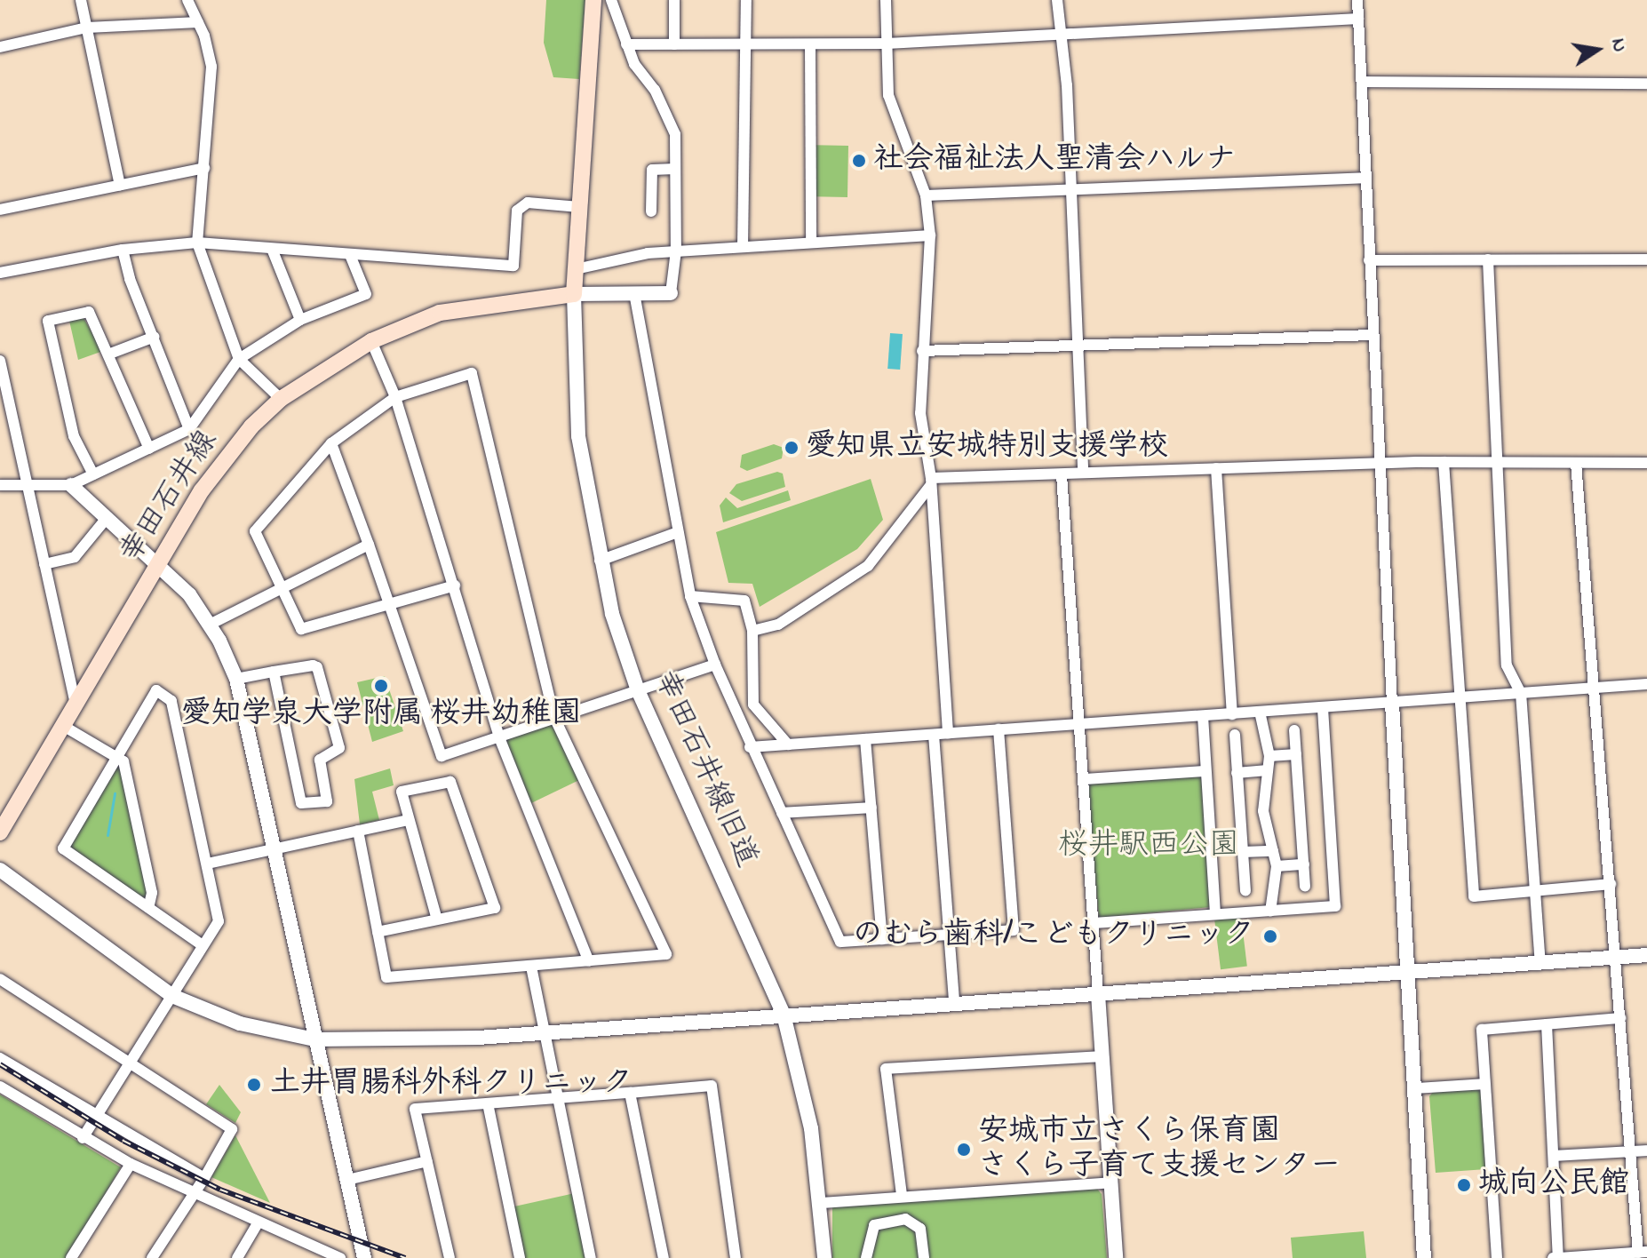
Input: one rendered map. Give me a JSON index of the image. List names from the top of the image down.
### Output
{
  "streets": {
    "main road": ["幸田石井線"],
    "street": ["幸田石井線旧道"]
  },
  "crossings": [
    ["幸田石井線", "幸田石井線旧道"]
  ],
  "parks": ["桜井駅西公園"],
  "places": [
    "社会福祉法人聖清会ハルナ",
    "愛知県立安城特別支援学校",
    "愛知学泉大学附属 桜井幼稚園",
    "のむら歯科/こどもクリニック",
    "土井胃腸科外科クリニック",
    "安城市立さくら保育園 さくら子育て支援センター",
    "城向公民館"
  ],
  "north": "right"
}
